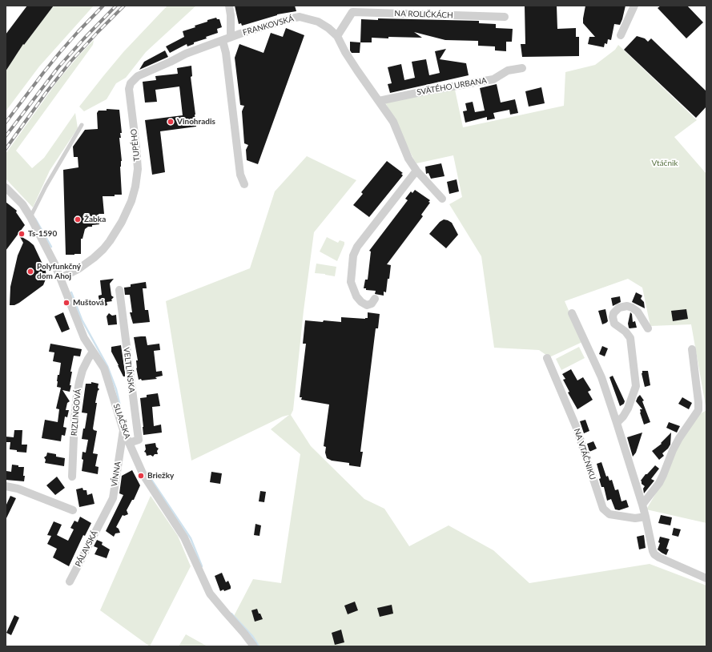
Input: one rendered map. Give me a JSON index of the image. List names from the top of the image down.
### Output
{
  "streets": {
    "street": [
      "NA ROLIČKÁCH",
      "FRANKOVSKÁ",
      "SVÄTÉHO URBANA",
      "TUPÉHO",
      "VELTLÍNSKA",
      "RIZLINGOVÁ",
      "SLIAČSKA",
      "NA VTÁČNIKU",
      "VÍNNA",
      "PÁLAVSKÁ"
    ]
  },
  "crossings": [
    ["NA ROLIČKÁCH", "FRANKOVSKÁ"],
    ["FRANKOVSKÁ", "SVÄTÉHO URBANA"],
    ["FRANKOVSKÁ", "TUPÉHO"],
    ["TUPÉHO", "SLIAČSKA"],
    ["VELTLÍNSKA", "SLIAČSKA"],
    ["RIZLINGOVÁ", "SLIAČSKA"],
    ["SLIAČSKA", "VÍNNA"],
    ["VÍNNA", "PÁLAVSKÁ"]
  ],
  "parks": ["Vtáčnik"],
  "places": [
    "Vinohradis",
    "Žabka",
    "Ts-1590",
    "Polyfunkčný dom Ahoj",
    "Muštová",
    "Briežky"
  ]
}
